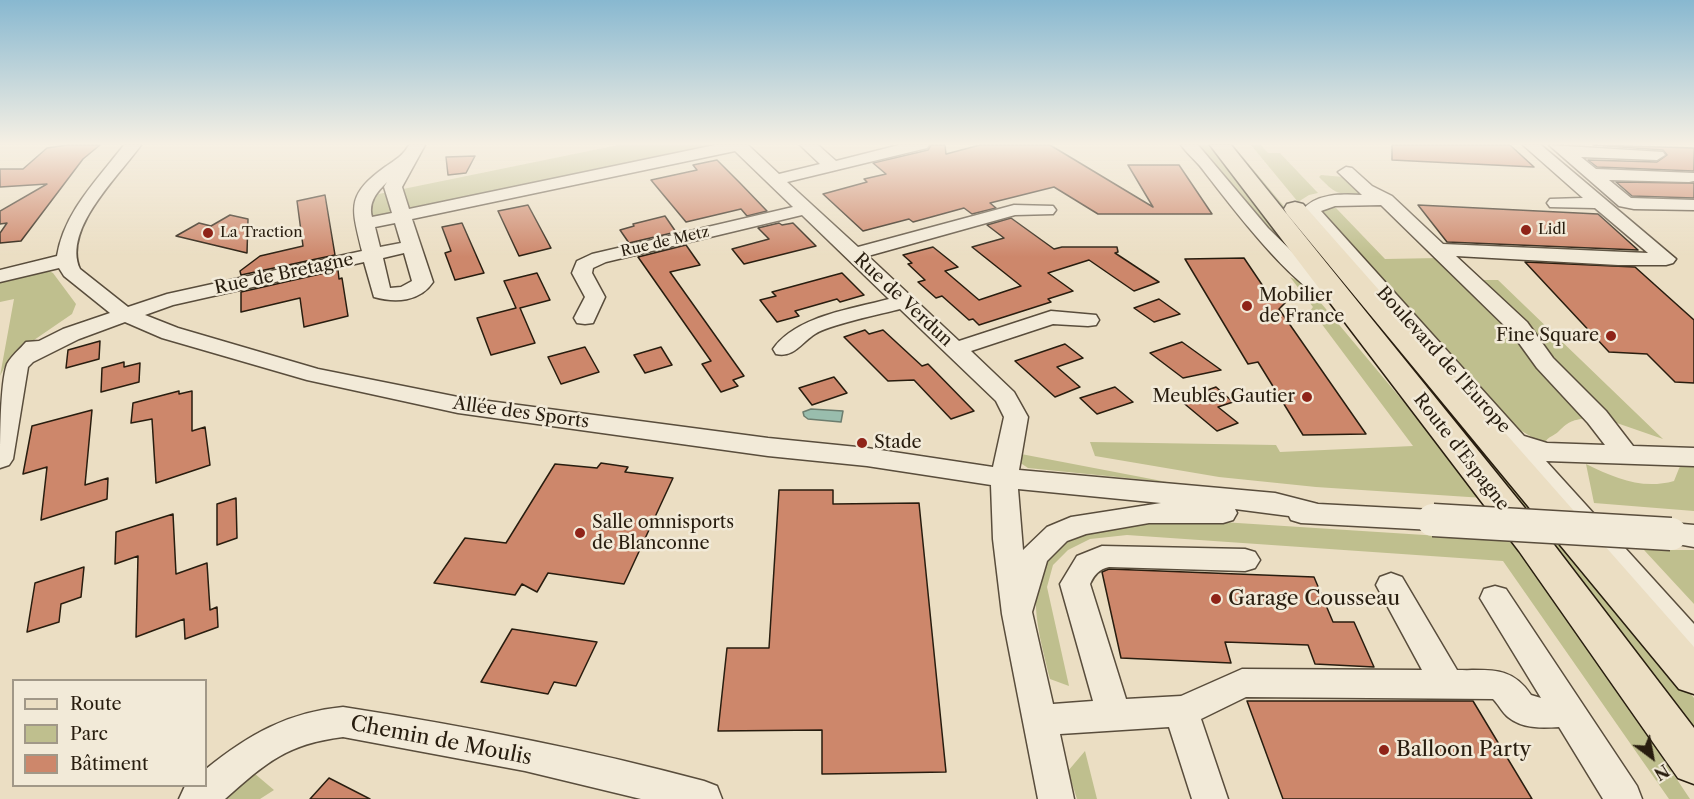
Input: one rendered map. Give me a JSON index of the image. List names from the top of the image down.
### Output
{
  "streets": {
    "main road": ["Route d'Espagne"],
    "street": [
      "Rue de Metz",
      "Rue de Bretagne",
      "Rue de Verdun",
      "Boulevard de l'Europe",
      "Allée des Sports",
      "Chemin de Moulis"
    ]
  },
  "crossings": [
    ["Rue de Metz", "Rue de Verdun"],
    ["Rue de Bretagne", "Allée des Sports"],
    ["Rue de Verdun", "Allée des Sports"]
  ],
  "places": [
    "Lidl",
    "La Traction",
    "Mobilier de France",
    "Fine Square",
    "Meubles Gautier",
    "Stade",
    "Salle omnisports de Blanconne",
    "Garage Cousseau",
    "Balloon Party"
  ],
  "legend": ["Route", "Parc", "Bâtiment"],
  "north": "bottom right"
}
